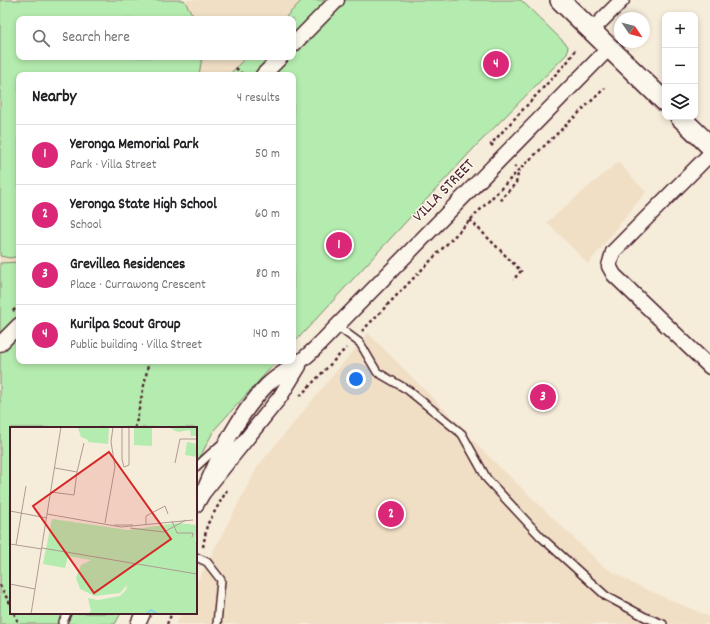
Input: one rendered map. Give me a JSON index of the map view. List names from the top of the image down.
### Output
{
  "streets": {
    "street": ["VILLA STREET"]
  },
  "north": "bottom right",
  "page": {
    "map_buttons": ["+", "−"],
    "search": "Search here",
    "pins": [
      "4",
      "1",
      "3",
      "2"
    ],
    "heading": ["Nearby", "4 results"],
    "list": [
      {
        "mark": "1",
        "name": "Yeronga Memorial Park",
        "note": "Park · Villa Street",
        "value": "50 m"
      },
      {
        "mark": "2",
        "name": "Yeronga State High School",
        "note": "School",
        "value": "60 m"
      },
      {
        "mark": "3",
        "name": "Grevillea Residences",
        "note": "Place · Currawong Crescent",
        "value": "80 m"
      },
      {
        "mark": "4",
        "name": "Kurilpa Scout Group",
        "note": "Public building · Villa Street",
        "value": "140 m"
      }
    ]
  }
}
